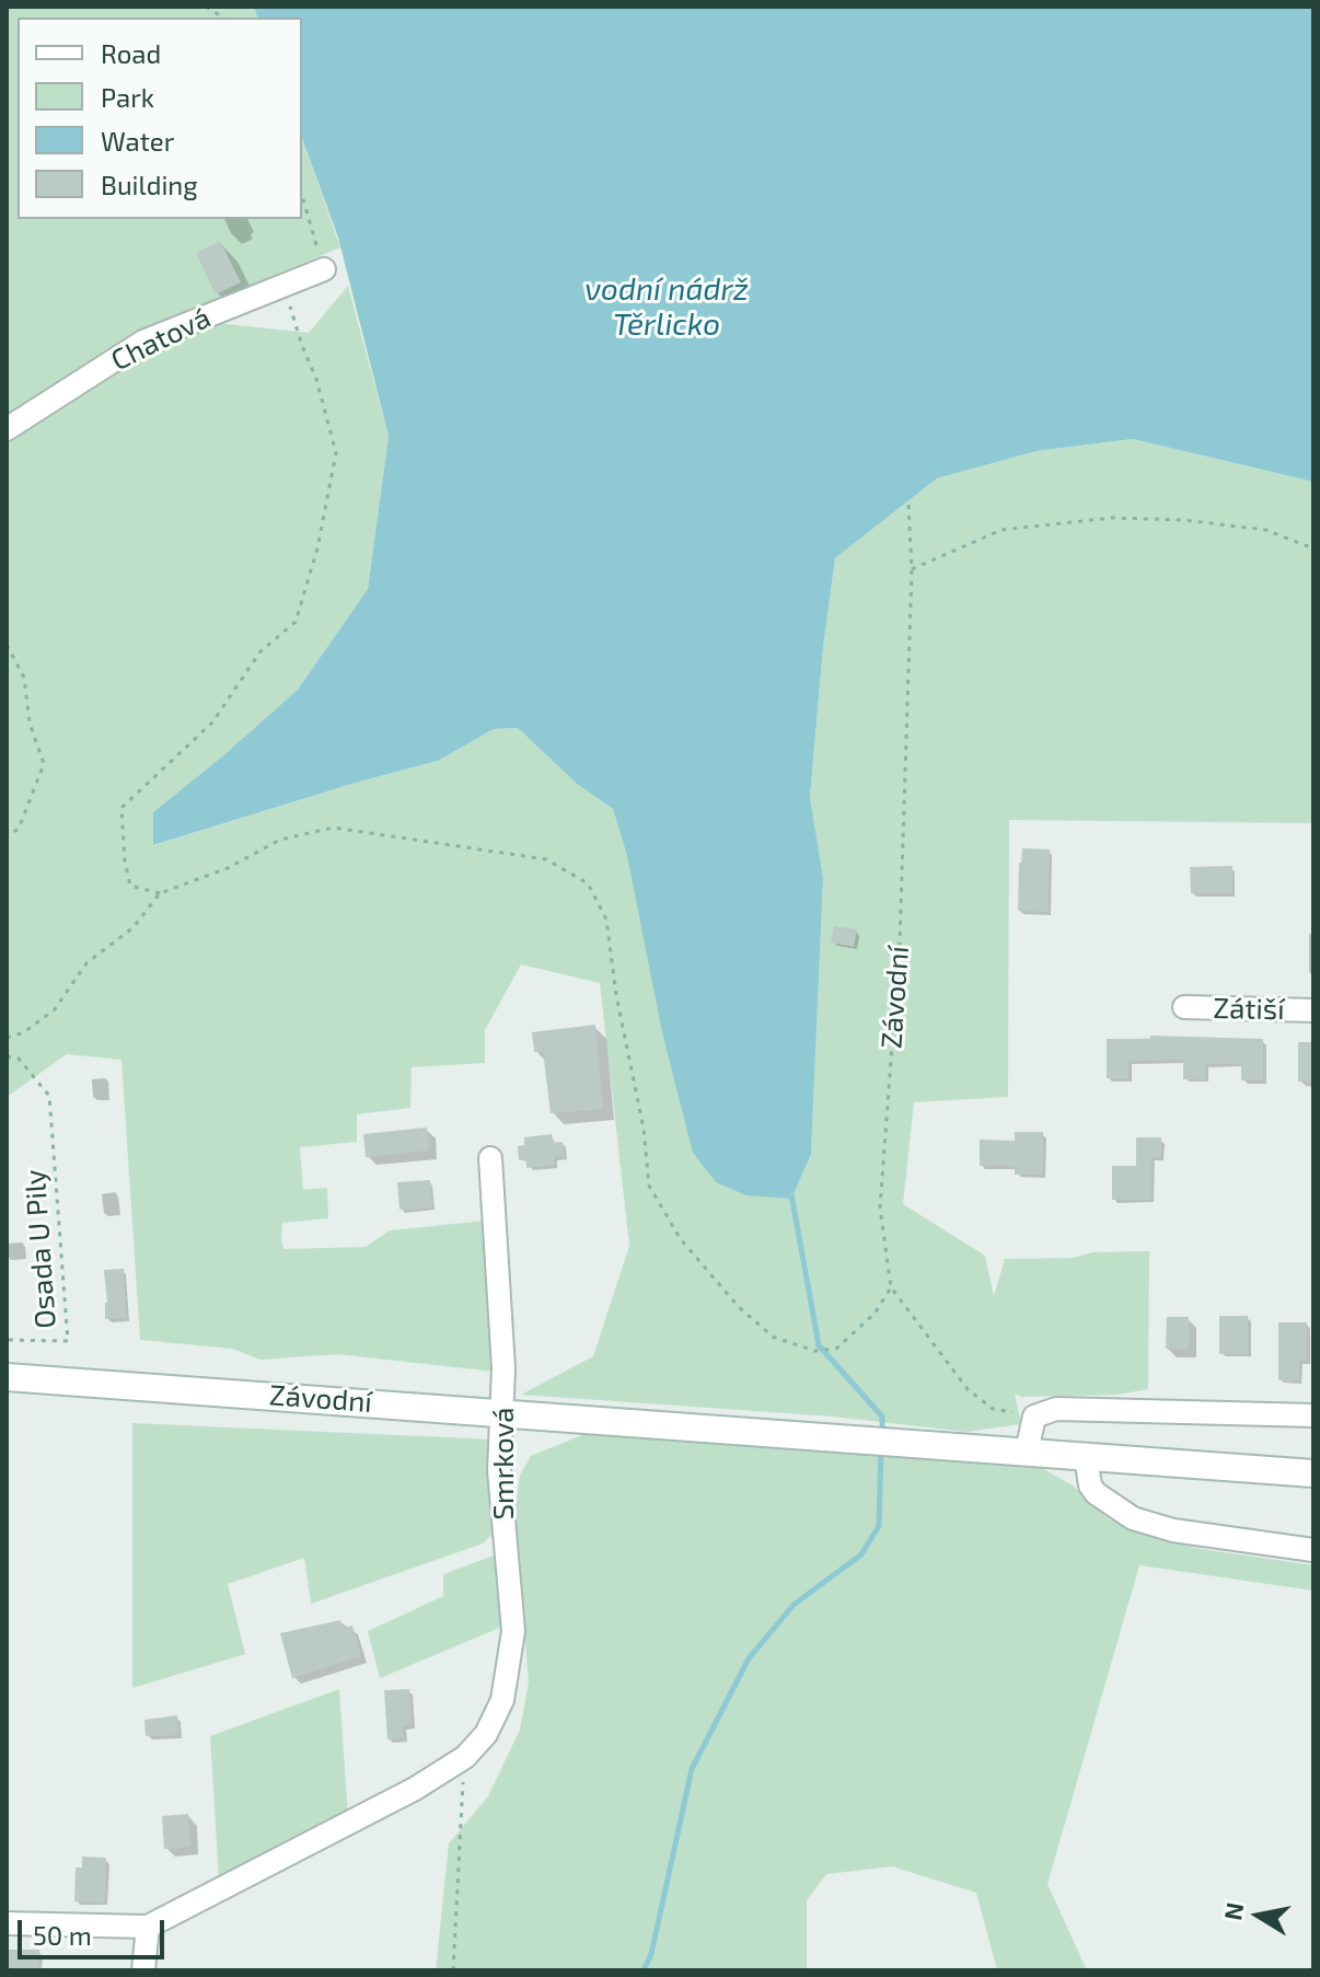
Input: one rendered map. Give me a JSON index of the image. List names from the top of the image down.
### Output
{
  "streets": {
    "main road": ["Závodní"],
    "street": ["Chatová", "Zátiší", "Smrková"],
    "path": ["Osada U Pily"]
  },
  "crossings": [
    ["Závodní", "Smrková"]
  ],
  "water": ["vodní nádrž Těrlicko"],
  "legend": [
    "Road",
    "Park",
    "Water",
    "Building"
  ],
  "scale_bar": "50 m",
  "north": "left"
}
